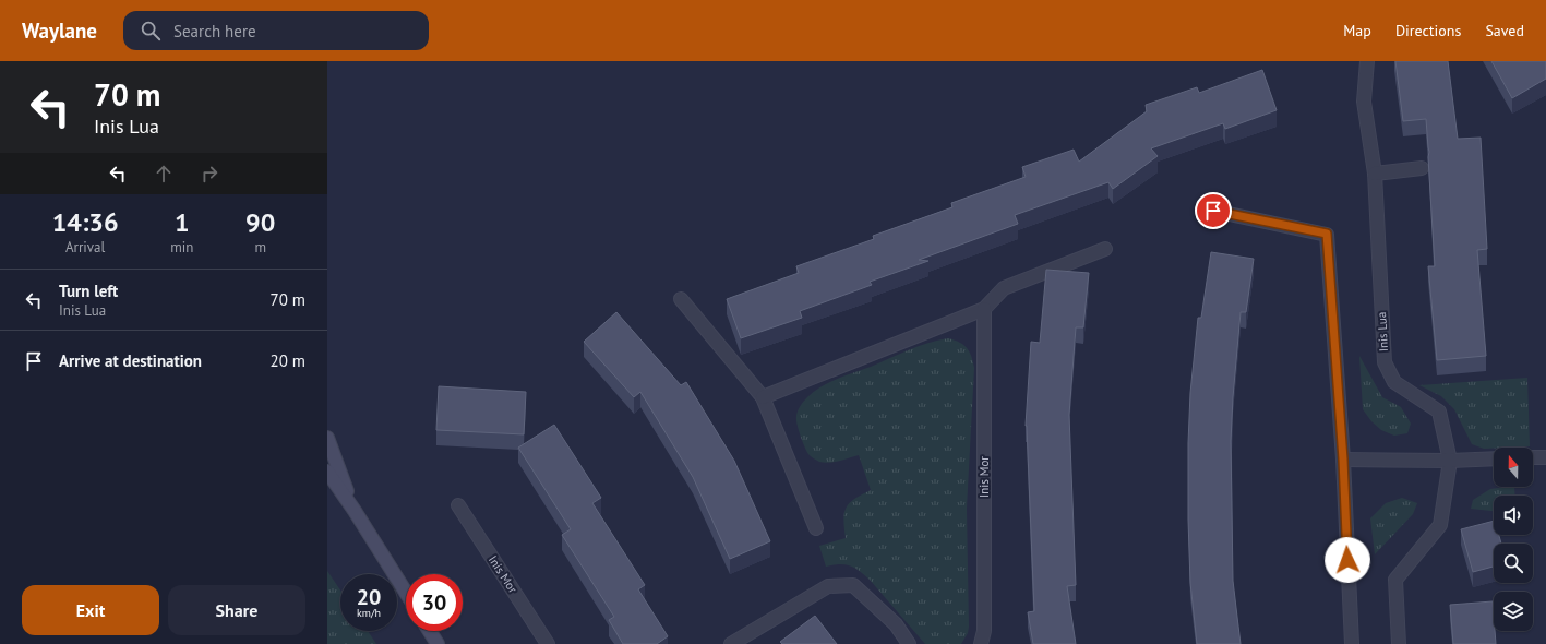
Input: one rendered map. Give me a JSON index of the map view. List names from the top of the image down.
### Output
{
  "streets": {
    "street": ["Inis Lua", "Inis Mor"]
  },
  "north": "top",
  "page": {
    "header": "Waylane",
    "search": "Search here",
    "nav": ["Map", "Directions", "Saved"],
    "turn": ["70 m", "Inis Lua"],
    "eta": [
      "14:36",
      "Arrival",
      "1",
      "min",
      "90",
      "m"
    ],
    "list": [
      {
        "name": "Turn left",
        "note": "Inis Lua",
        "value": "70 m"
      },
      {
        "name": "Arrive at destination",
        "value": "20 m"
      }
    ],
    "speed": "20 km/h",
    "limit": "30",
    "buttons": ["Exit", "Share"]
  }
}
